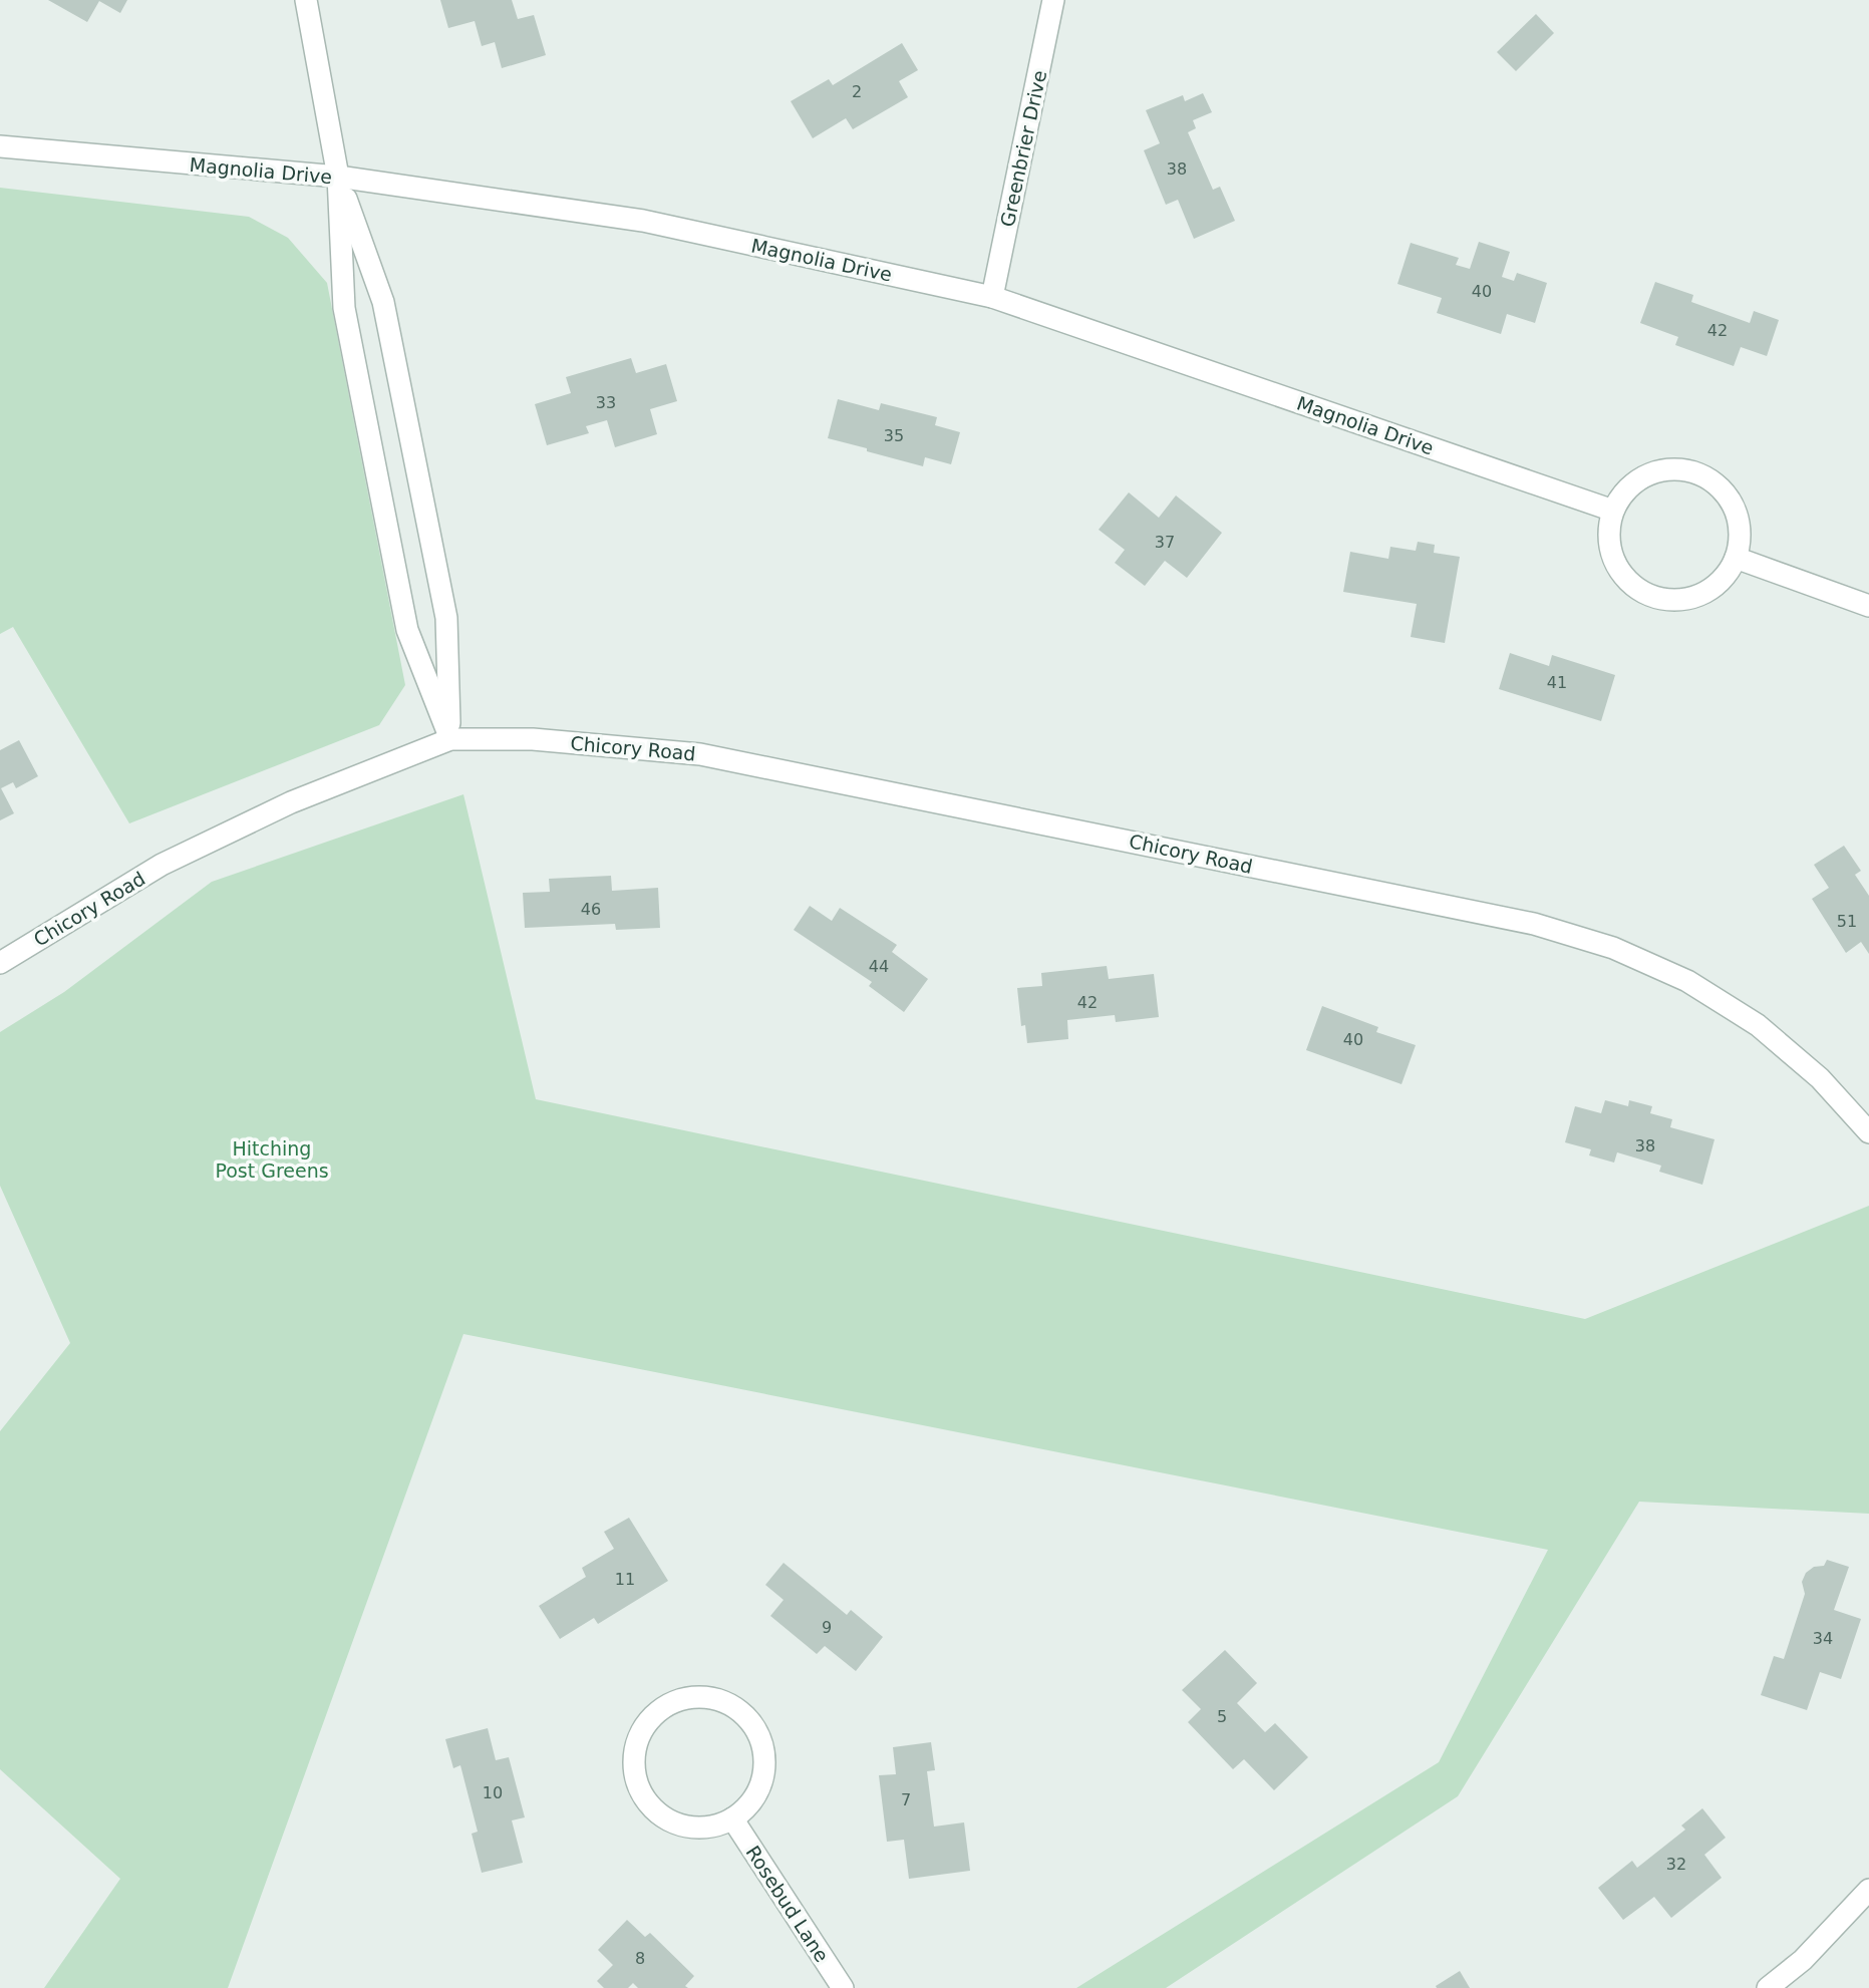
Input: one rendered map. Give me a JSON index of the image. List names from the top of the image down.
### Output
{
  "streets": {
    "street": [
      "Greenbrier Drive",
      "Magnolia Drive",
      "Chicory Road",
      "Rosebud Lane"
    ]
  },
  "crossings": [
    ["Greenbrier Drive", "Magnolia Drive"]
  ],
  "parks": ["Hitching Post Greens"],
  "house_numbers": [
    "2",
    "38",
    "40",
    "42",
    "33",
    "35",
    "37",
    "41",
    "46",
    "51",
    "44",
    "42",
    "40",
    "38",
    "11",
    "9",
    "34",
    "5",
    "10",
    "7",
    "32",
    "8"
  ]
}
